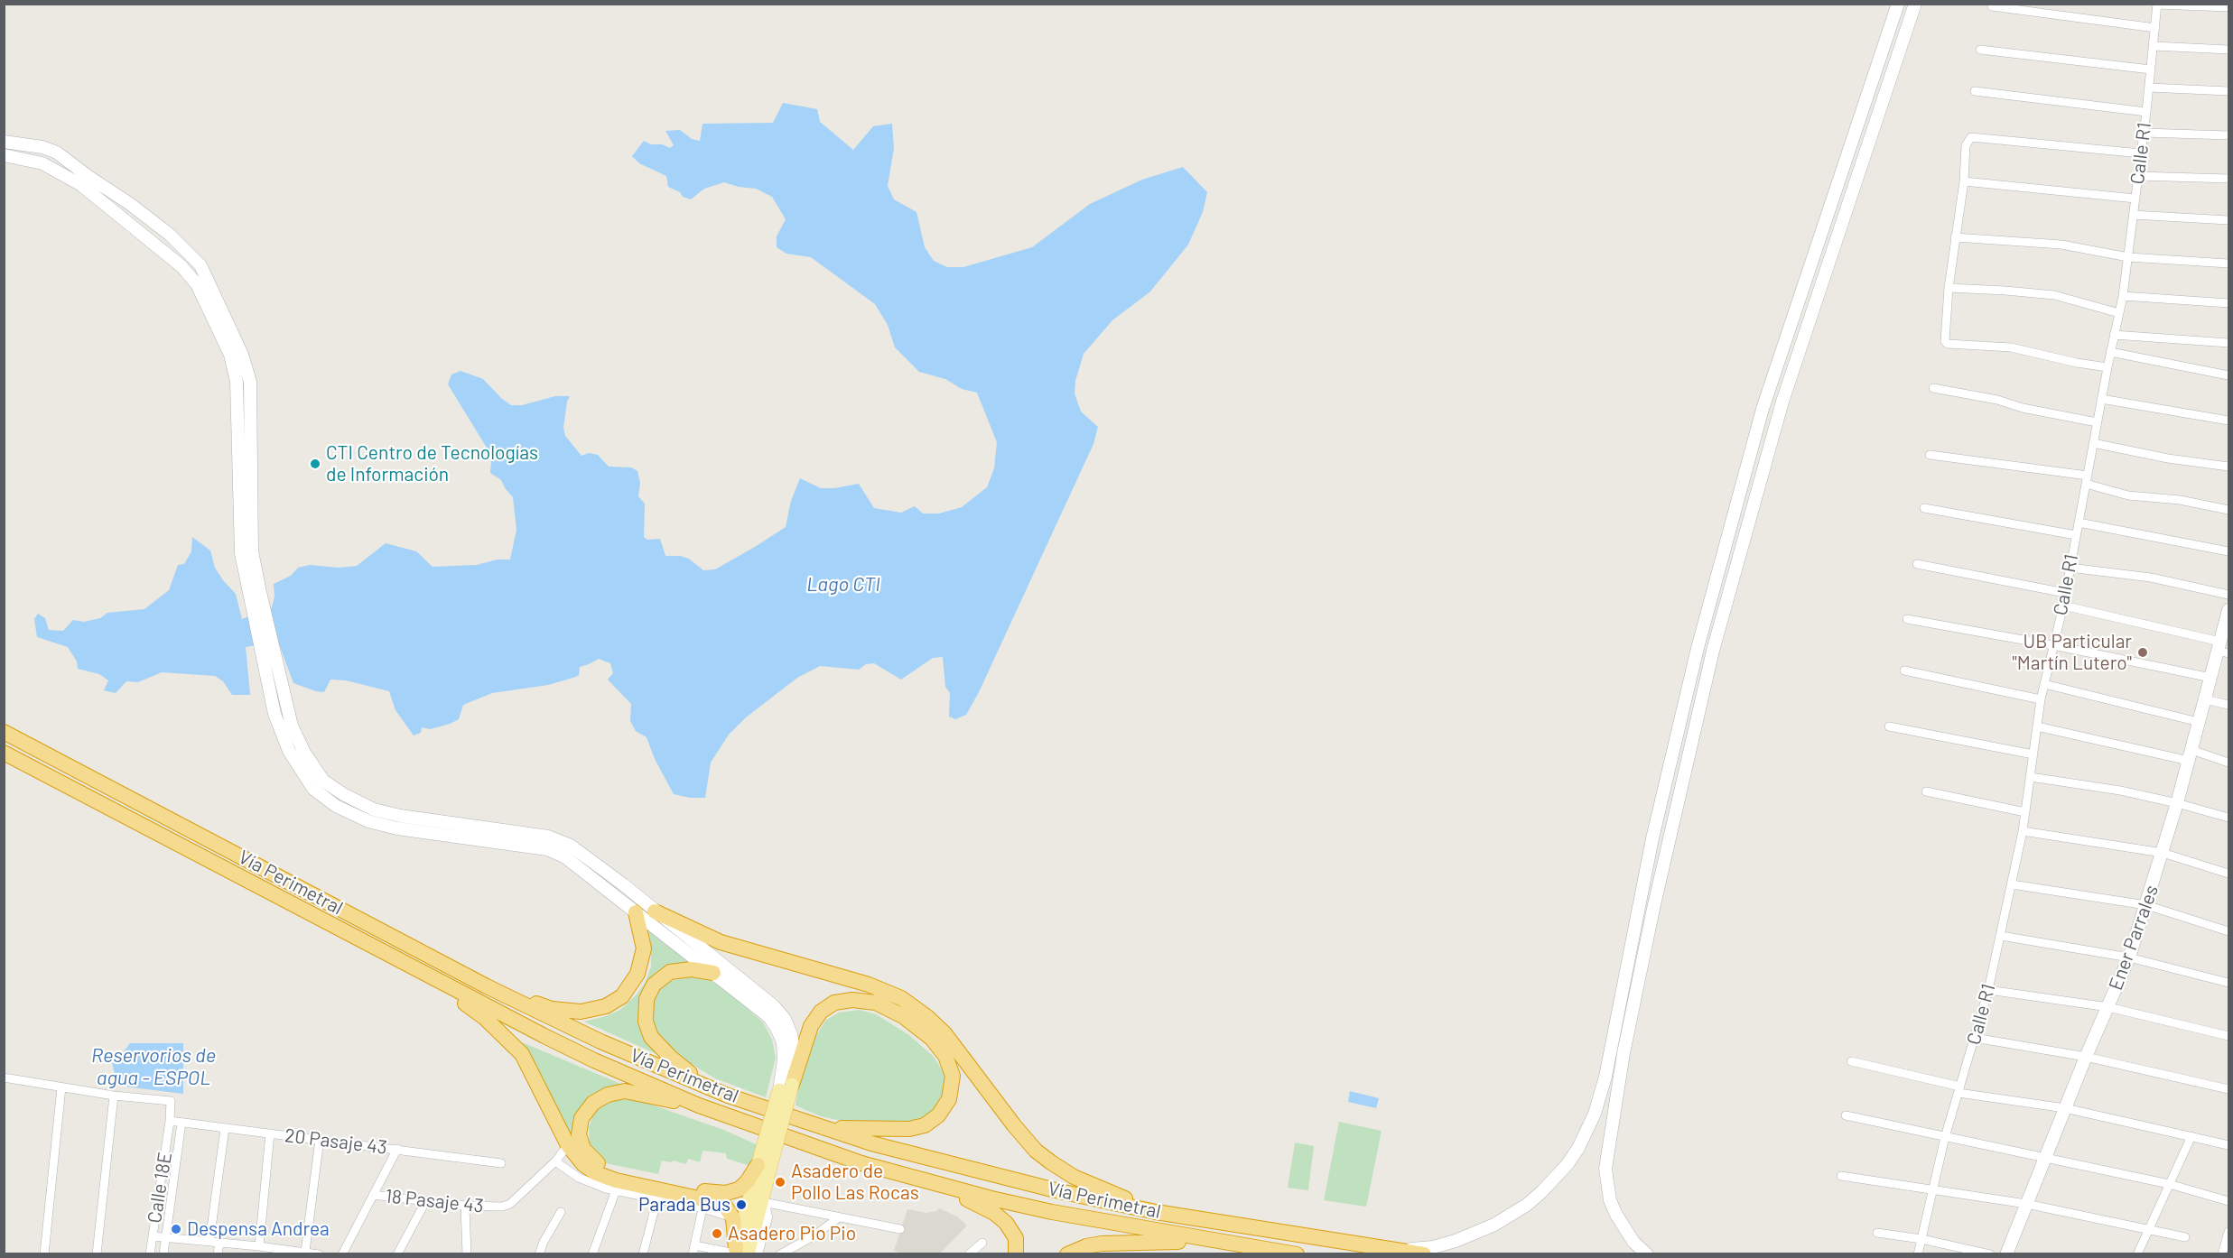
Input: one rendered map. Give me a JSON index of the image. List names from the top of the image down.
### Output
{
  "streets": {
    "highway": ["Vía Perimetral"],
    "street": [
      "Calle R1",
      "Ener Parrales",
      "20 Pasaje 43",
      "Calle 18E",
      "18 Pasaje 43"
    ]
  },
  "crossings": [
    ["20 Pasaje 43", "Calle 18E"]
  ],
  "water": ["Lago CTI", "Reservorios de agua - ESPOL"],
  "places": [
    "CTI Centro de Tecnologías de Información",
    "UB Particular \"Martín Lutero\"",
    "Asadero de Pollo Las Rocas",
    "Parada Bus",
    "Despensa Andrea",
    "Asadero Pio Pio"
  ]
}
